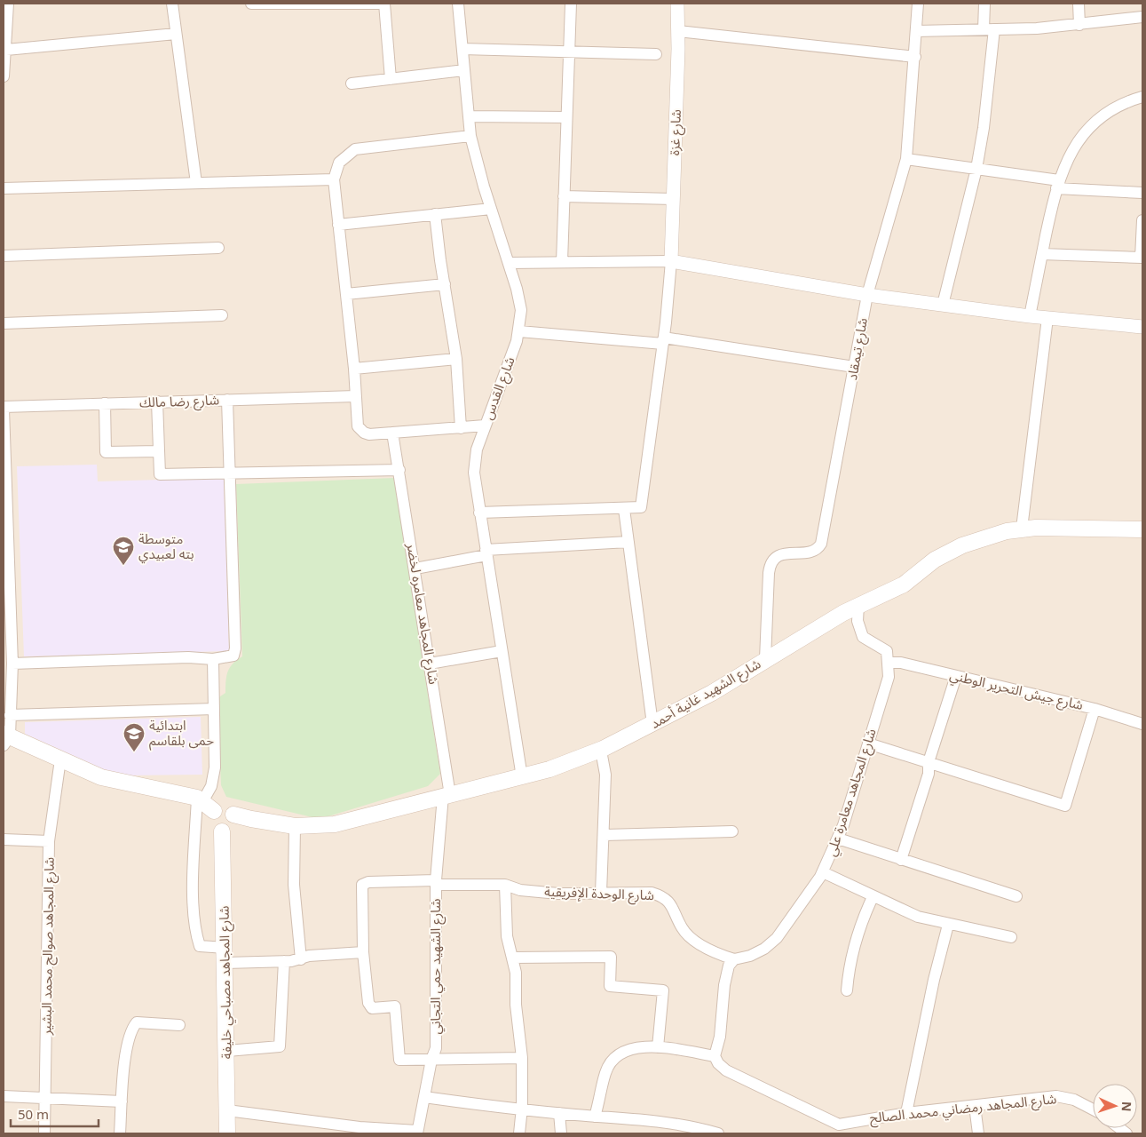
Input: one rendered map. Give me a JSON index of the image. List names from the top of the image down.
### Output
{
  "streets": {
    "main road": ["شارع الشهيد غانية أحمد", "شارع المجاهد مصباحي خليفة"],
    "street": [
      "شارع غزة",
      "شارع تيمقاد",
      "شارع القدس",
      "شارع رضا مالك",
      "شارع المجاهد معامره لخضر",
      "شارع جيش التحرير الوطني",
      "شارع المجاهد معامرة علي",
      "شارع الوحدة الإفريقية",
      "شارع المجاهد صوالح محمد البشير",
      "شارع الشهيد حمي التجاني",
      "شارع المجاهد رمضاني محمد الصالح"
    ]
  },
  "crossings": [
    ["شارع تيمقاد", "شارع الشهيد غانية أحمد"],
    ["شارع القدس", "شارع الشهيد غانية أحمد"],
    ["شارع المجاهد معامره لخضر", "شارع الشهيد غانية أحمد"],
    ["شارع المجاهد معامره لخضر", "شارع الشهيد حمي التجاني"],
    ["شارع جيش التحرير الوطني", "شارع المجاهد معامرة علي"],
    ["شارع الشهيد غانية أحمد", "شارع الشهيد حمي التجاني"],
    ["شارع الشهيد غانية أحمد", "شارع المجاهد مصباحي خليفة"],
    ["شارع المجاهد معامرة علي", "شارع الوحدة الإفريقية"],
    ["شارع الوحدة الإفريقية", "شارع الشهيد حمي التجاني"]
  ],
  "places": {
    "school or university": ["متوسطة بته لعبيدي", "ابتدائية حمى بلقاسم"]
  },
  "scale_bar": "50 m",
  "north": "right"
}
